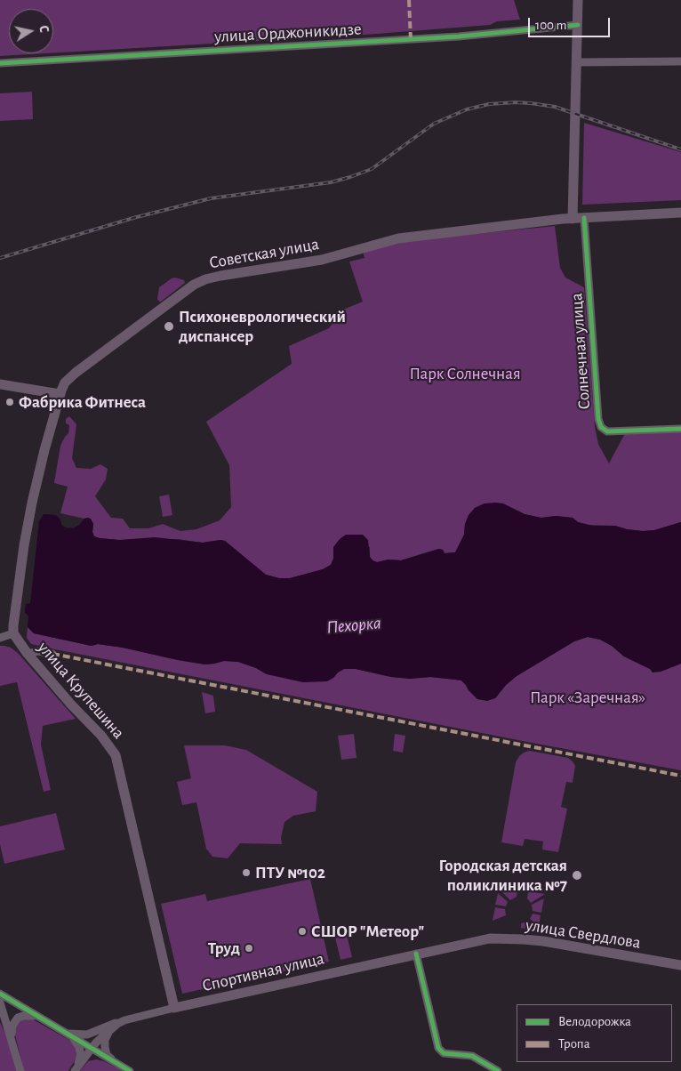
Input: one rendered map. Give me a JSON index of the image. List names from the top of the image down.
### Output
{
  "streets": {
    "main road": [
      "Советская улица",
      "улица Крупешина",
      "улица Свердлова",
      "Спортивная улица"
    ],
    "street": ["улица Орджоникидзе", "Солнечная улица"]
  },
  "crossings": [
    ["Советская улица", "Солнечная улица"],
    ["улица Крупешина", "Спортивная улица"],
    ["улица Свердлова", "Спортивная улица"]
  ],
  "water": ["Пехорка"],
  "parks": ["Парк Солнечная", "Парк «Заречная»"],
  "places": [
    "Психоневрологический диспансер",
    "Фабрика Фитнеса",
    "ПТУ №102",
    "Городская детская поликлиника №7",
    "СШОР \"Метеор\"",
    "Труд"
  ],
  "legend": ["Велодорожка", "Тропа"],
  "scale_bar": "100 m",
  "north": "right"
}
